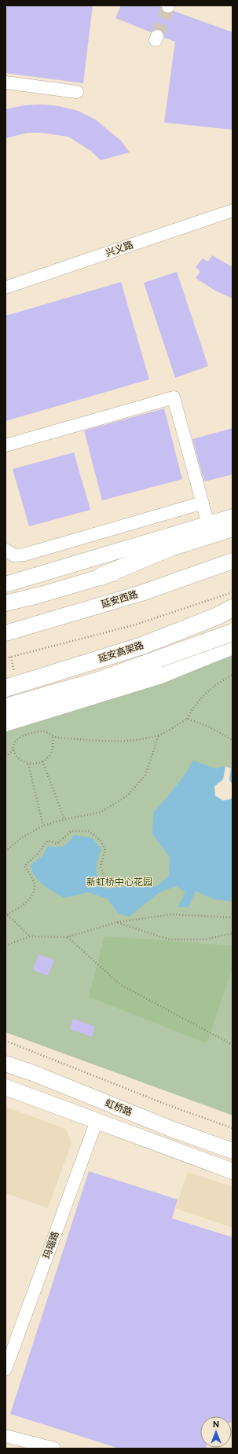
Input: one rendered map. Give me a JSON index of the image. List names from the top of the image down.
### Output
{
  "streets": {
    "highway": ["延安高架路"],
    "main road": ["延安西路", "虹桥路"],
    "street": ["兴义路", "玛瑙路"]
  },
  "crossings": [
    ["虹桥路", "玛瑙路"]
  ],
  "parks": ["新虹桥中心花园"],
  "north": "top"
}
